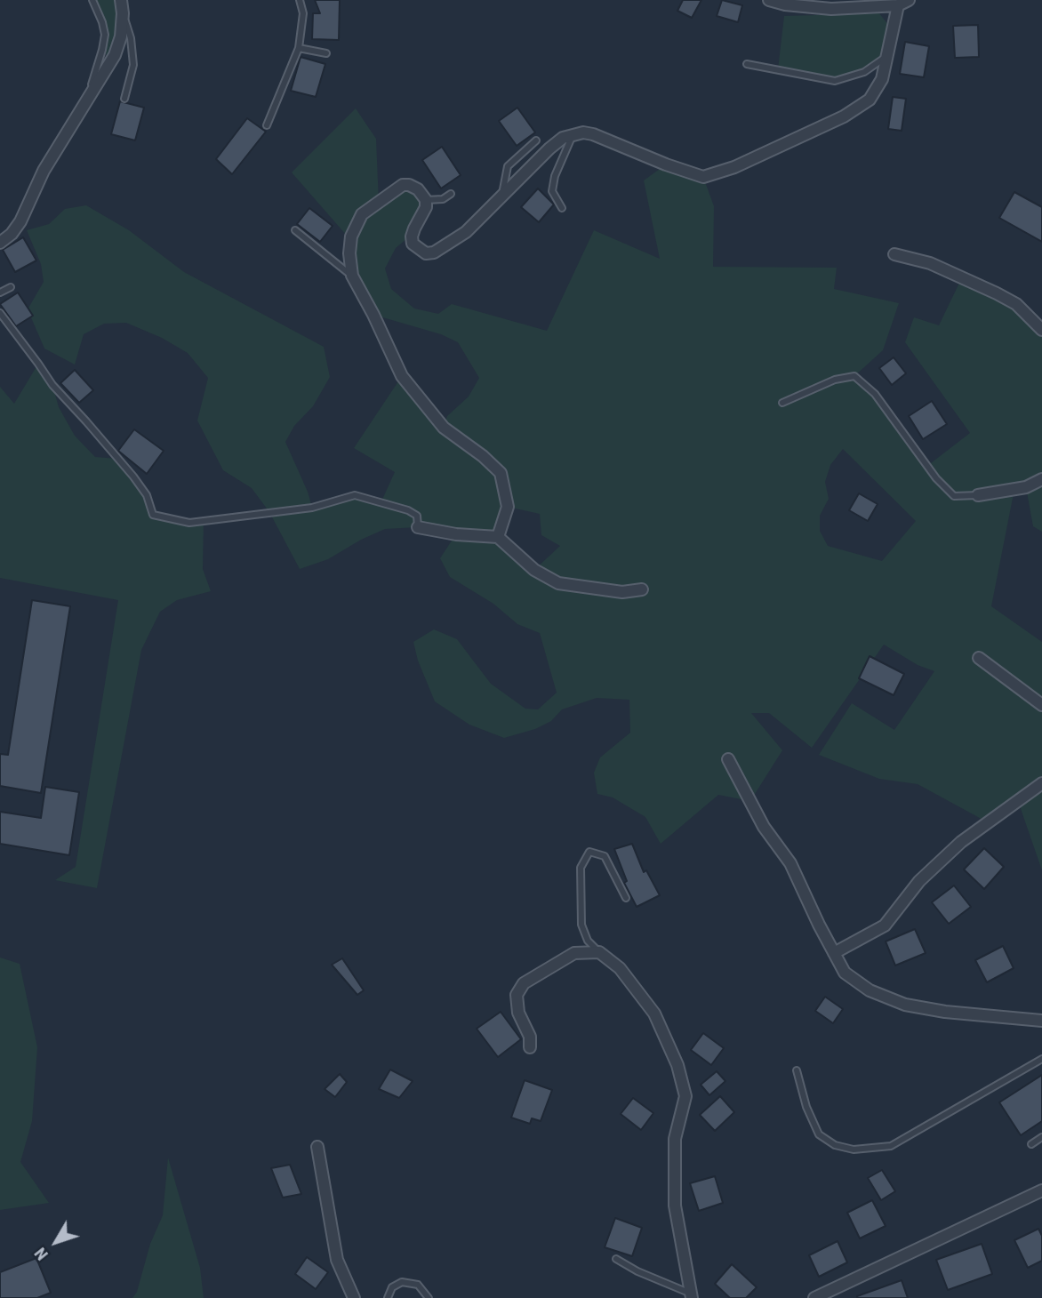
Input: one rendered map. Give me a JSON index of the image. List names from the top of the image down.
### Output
{
  "north": "bottom left"
}
